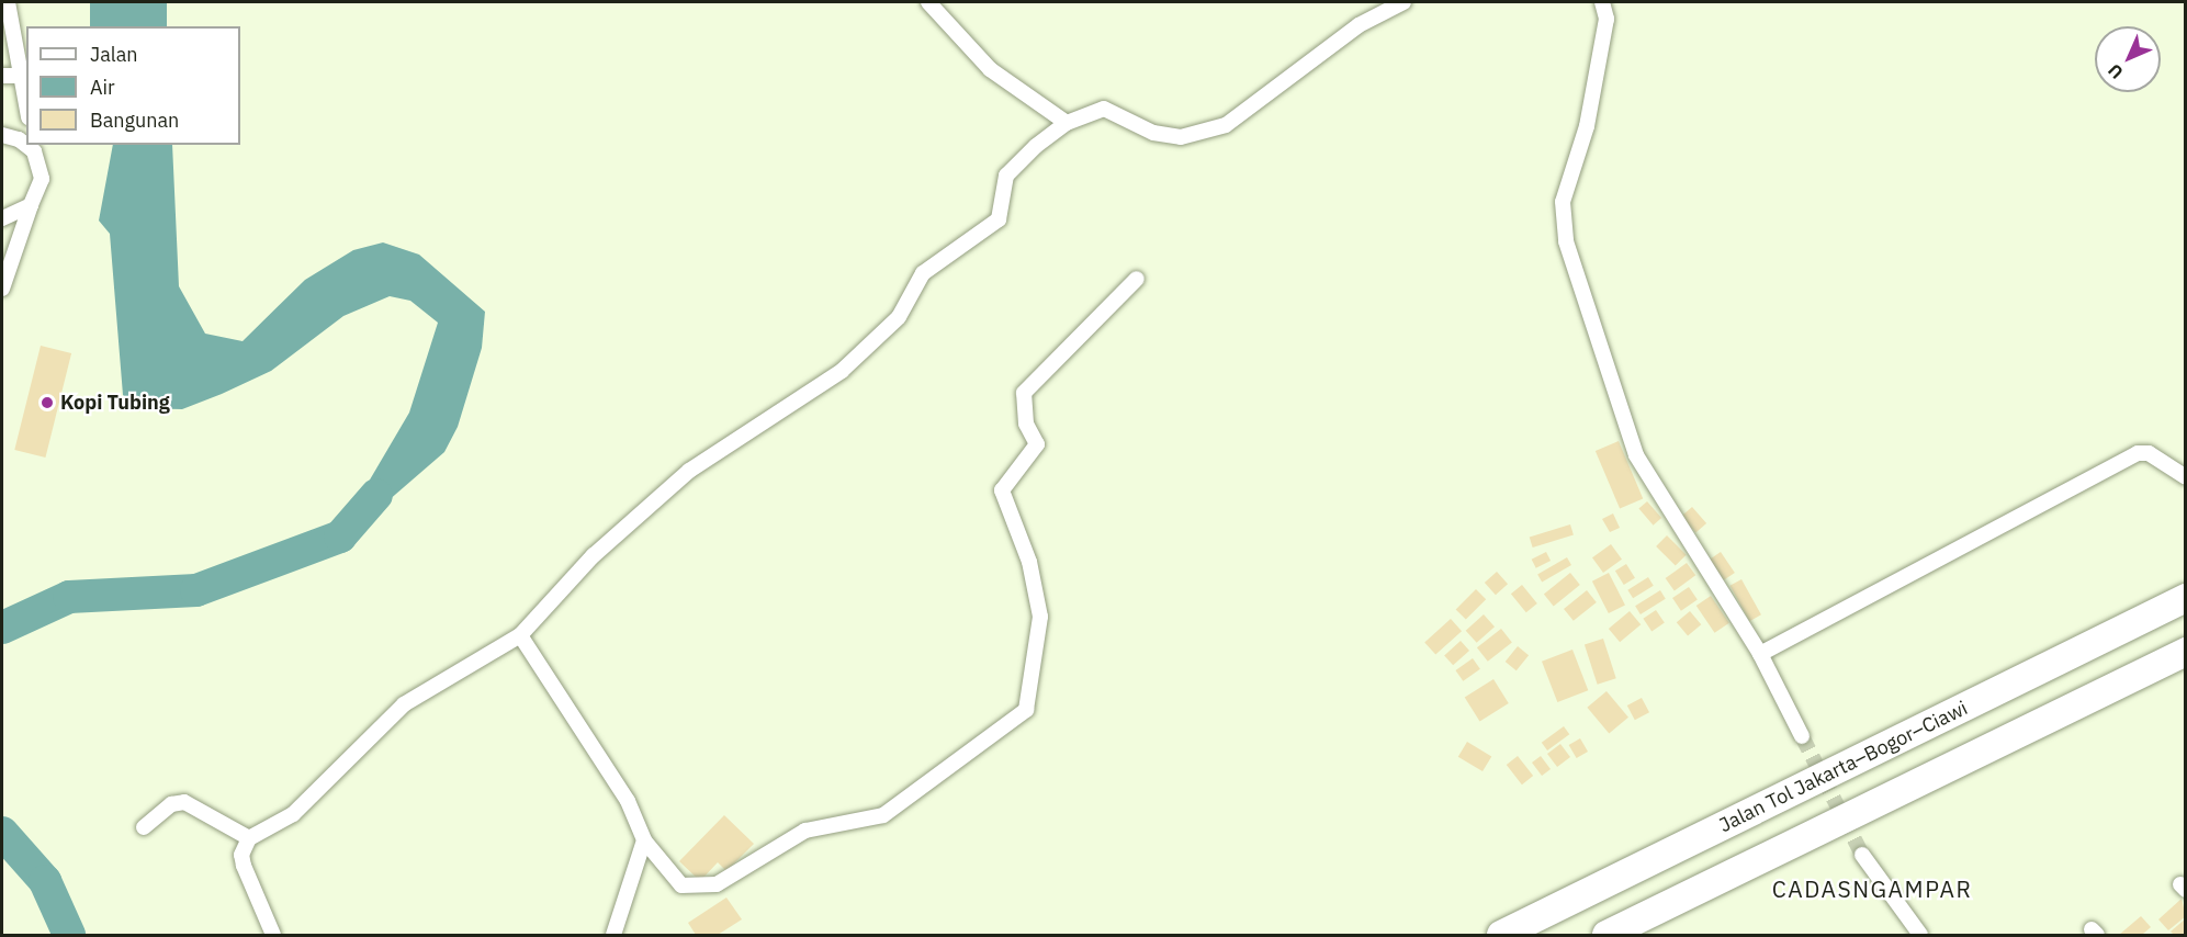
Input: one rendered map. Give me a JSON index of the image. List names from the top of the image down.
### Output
{
  "streets": {
    "highway": ["Jalan Tol Jakarta–Bogor–Ciawi"]
  },
  "districts": ["CADASNGAMPAR"],
  "places": ["Kopi Tubing"],
  "legend": ["Jalan", "Air", "Bangunan"],
  "north": "bottom left"
}
